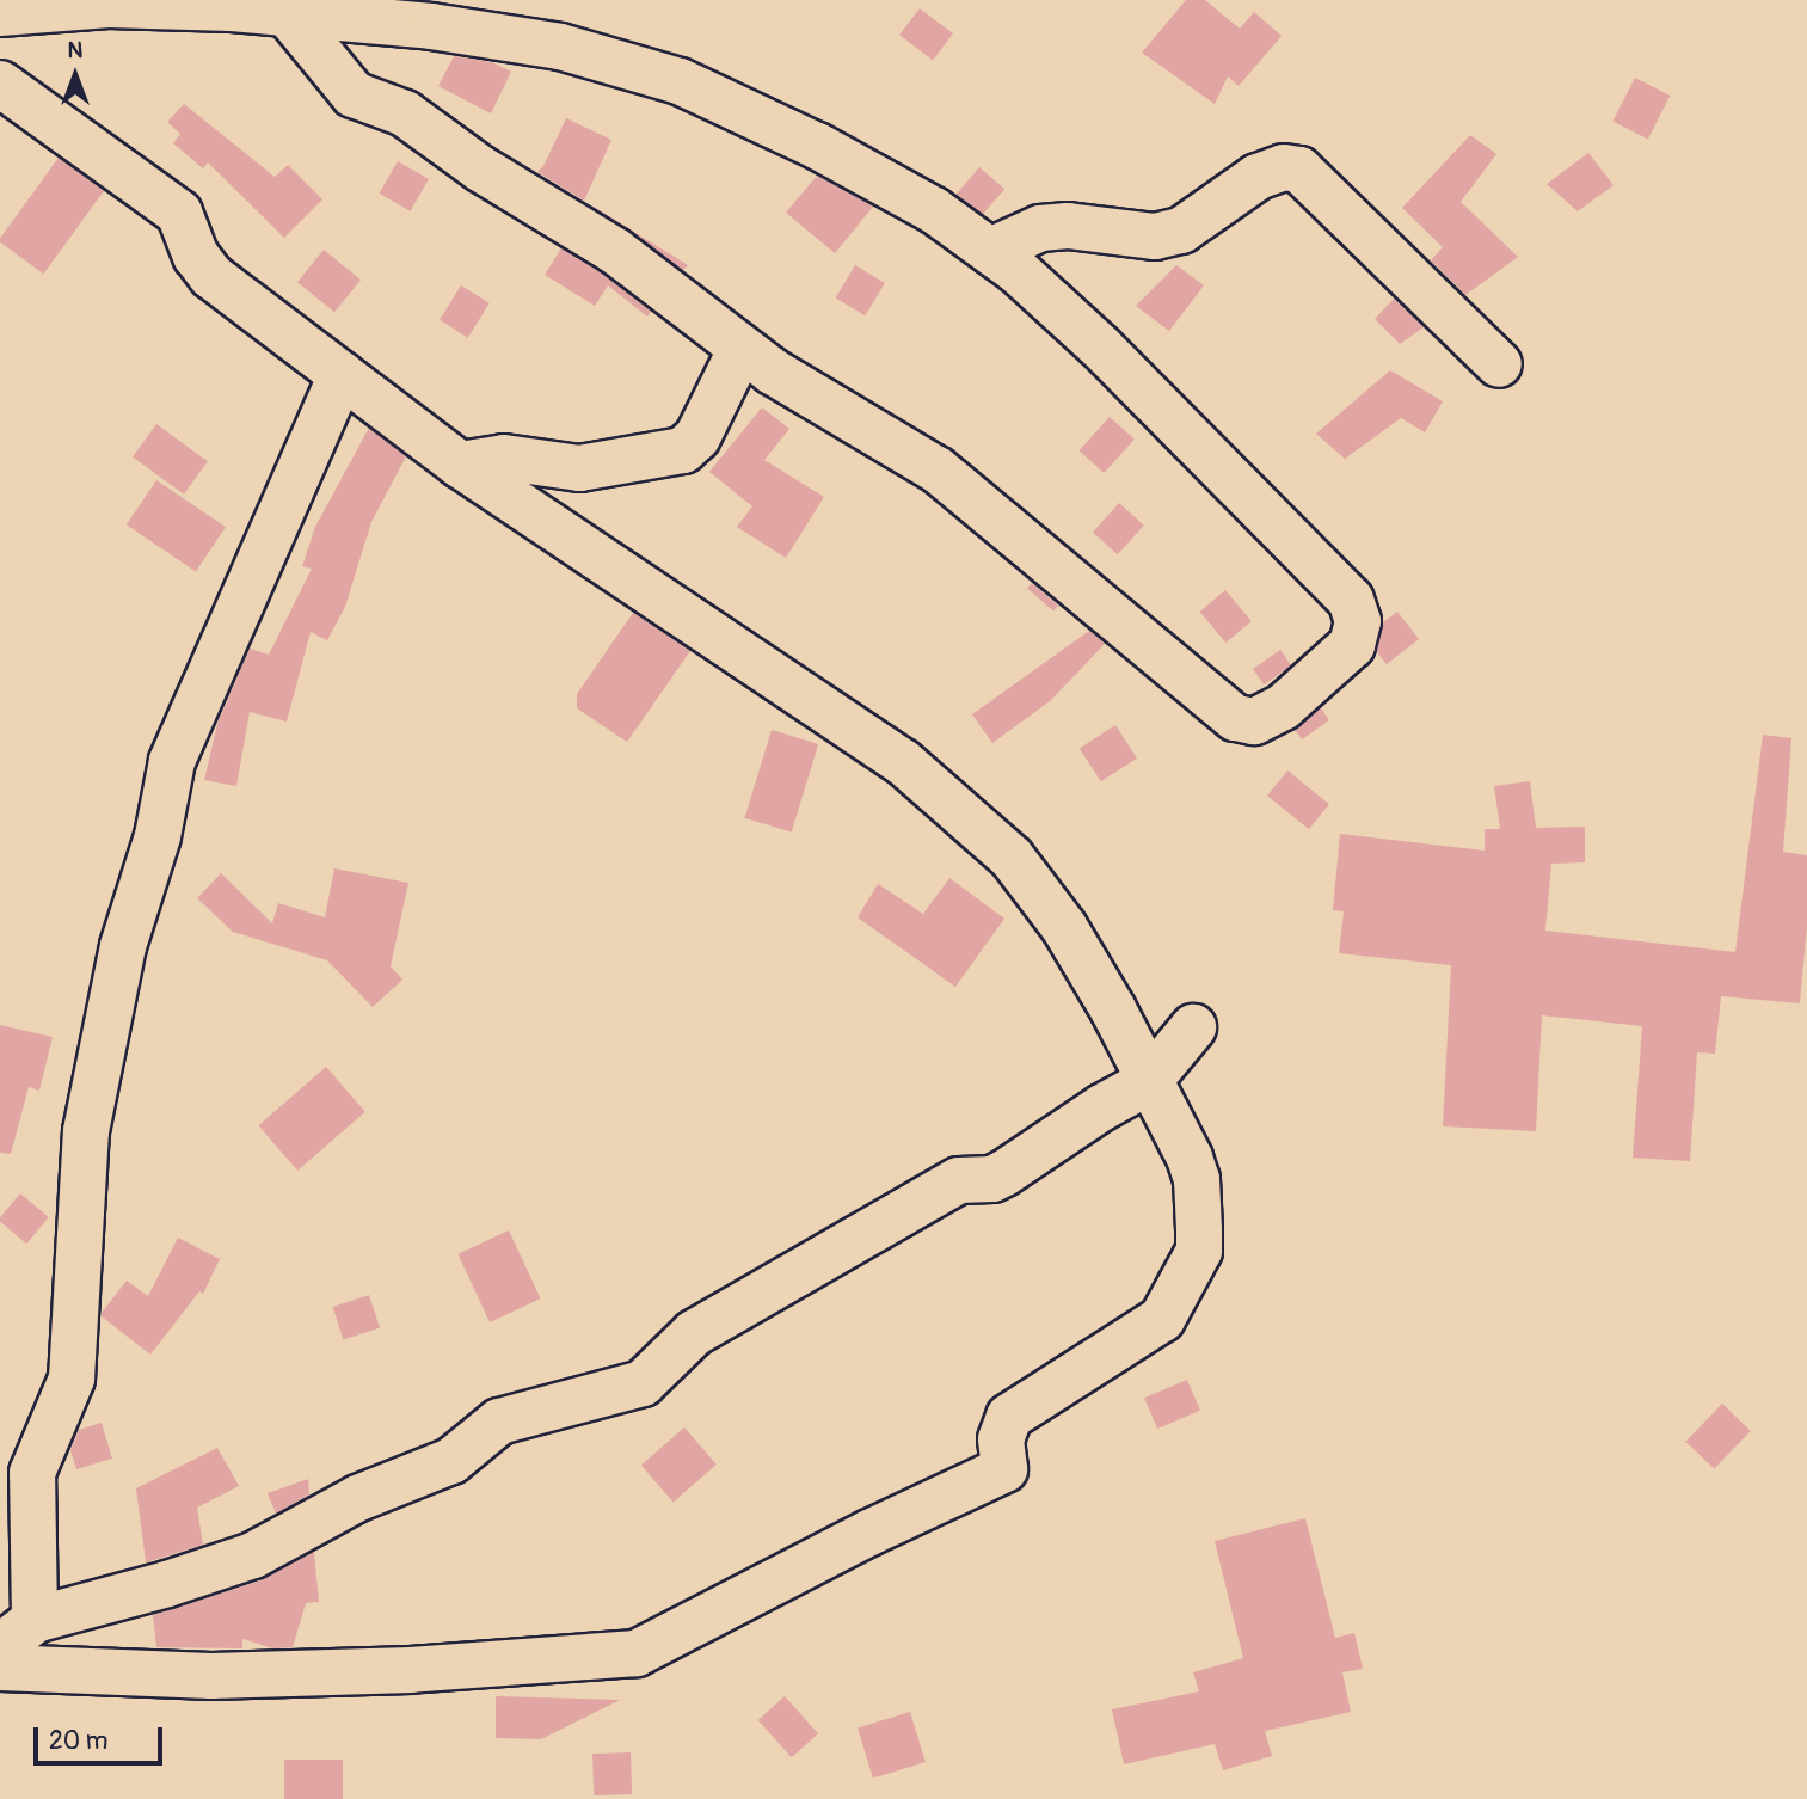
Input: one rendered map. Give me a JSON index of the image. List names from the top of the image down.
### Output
{
  "scale_bar": "20 m",
  "north": "top"
}
